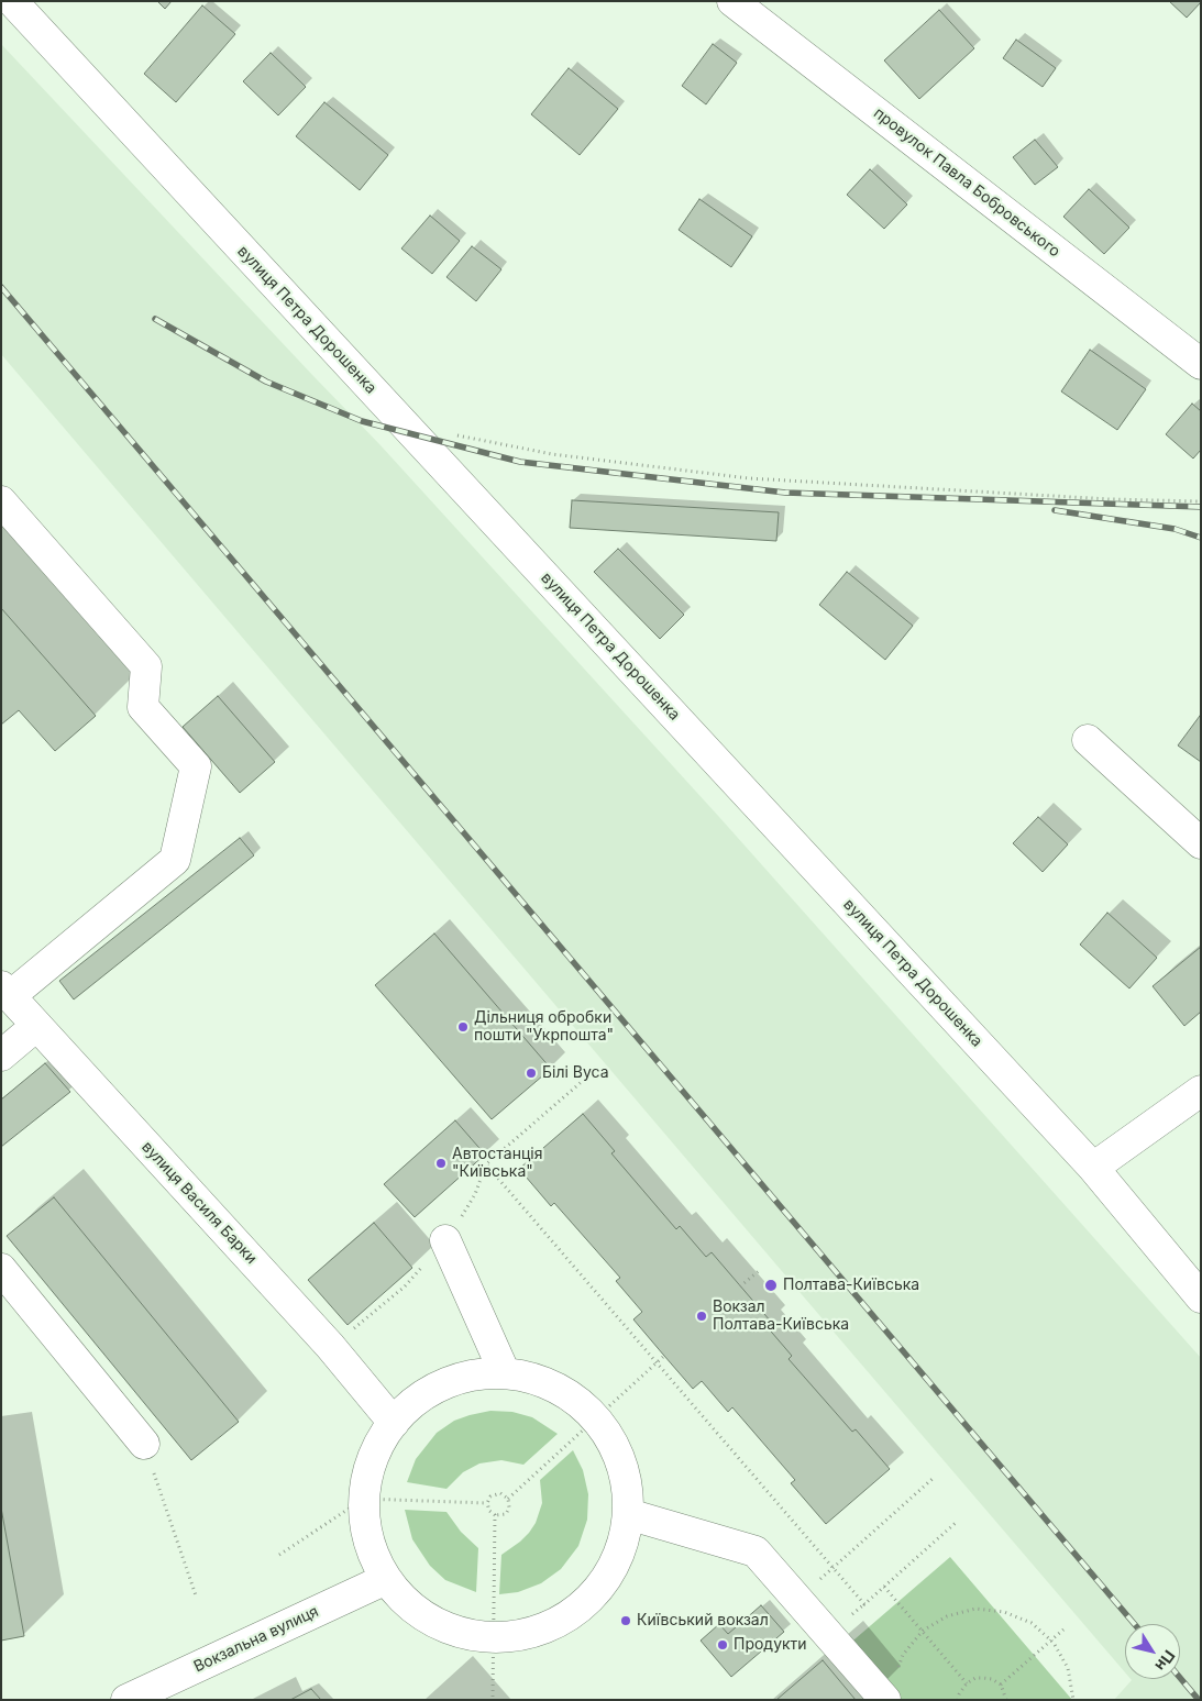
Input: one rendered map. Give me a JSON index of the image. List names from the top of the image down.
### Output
{
  "streets": {
    "street": [
      "провулок Павла Бобровського",
      "вулиця Петра Дорошенка",
      "вулиця Василя Барки",
      "Вокзальна вулиця"
    ]
  },
  "places": [
    "Дільниця обробки пошти \"Укрпошта\"",
    "Білі Вуса",
    "Автостанція \"Київська\"",
    "Полтава-Київська",
    "Вокзал Полтава-Київська",
    "Київський вокзал",
    "Продукти"
  ],
  "north": "bottom right"
}
